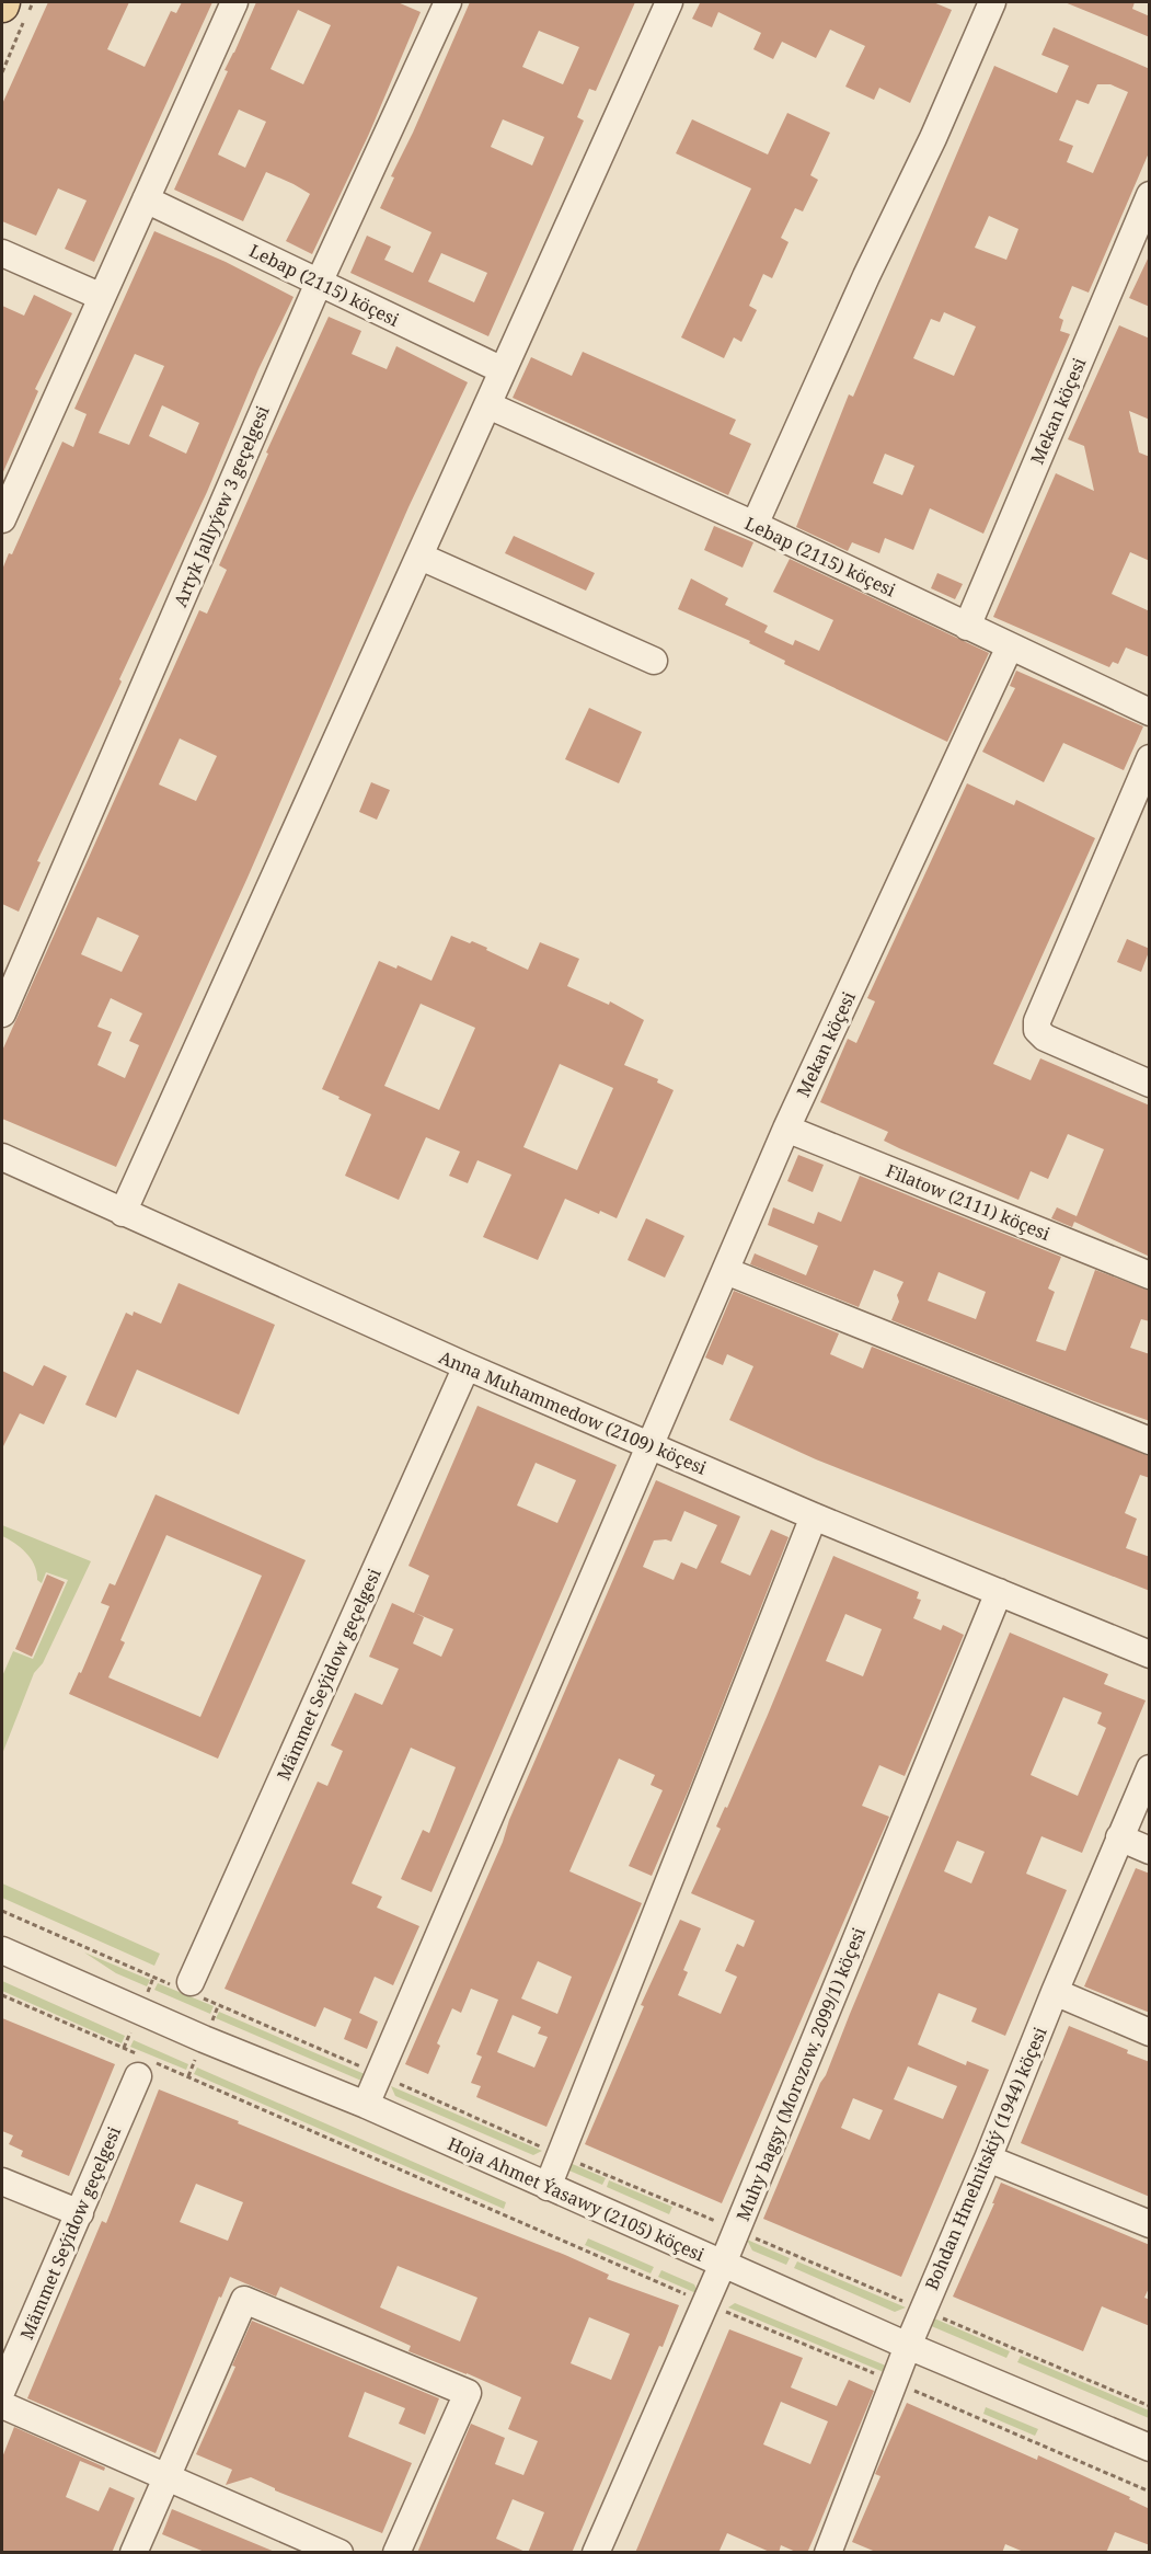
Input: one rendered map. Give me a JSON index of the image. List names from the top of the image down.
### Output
{
  "streets": {
    "street": [
      "Lebap (2115) köçesi",
      "Mekan köçesi",
      "Artyk Jallyýew 3 geçelgesi",
      "Filatow (2111) köçesi",
      "Anna Muhammedow (2109) köçesi",
      "Mämmet Seýidow geçelgesi",
      "Muhy bagşy (Morozow, 2099/1) köçesi",
      "Bohdan Hmelnitskiý (1944) köçesi",
      "Hoja Ahmet Ýasawy (2105) köçesi"
    ]
  },
  "crossings": [
    ["Lebap (2115) köçesi", "Mekan köçesi"],
    ["Lebap (2115) köçesi", "Artyk Jallyýew 3 geçelgesi"],
    ["Mekan köçesi", "Filatow (2111) köçesi"],
    ["Mekan köçesi", "Anna Muhammedow (2109) köçesi"],
    ["Mekan köçesi", "Hoja Ahmet Ýasawy (2105) köçesi"],
    ["Anna Muhammedow (2109) köçesi", "Mämmet Seýidow geçelgesi"],
    ["Anna Muhammedow (2109) köçesi", "Muhy bagşy (Morozow, 2099/1) köçesi"],
    ["Muhy bagşy (Morozow, 2099/1) köçesi", "Hoja Ahmet Ýasawy (2105) köçesi"],
    ["Bohdan Hmelnitskiý (1944) köçesi", "Hoja Ahmet Ýasawy (2105) köçesi"]
  ]
}
